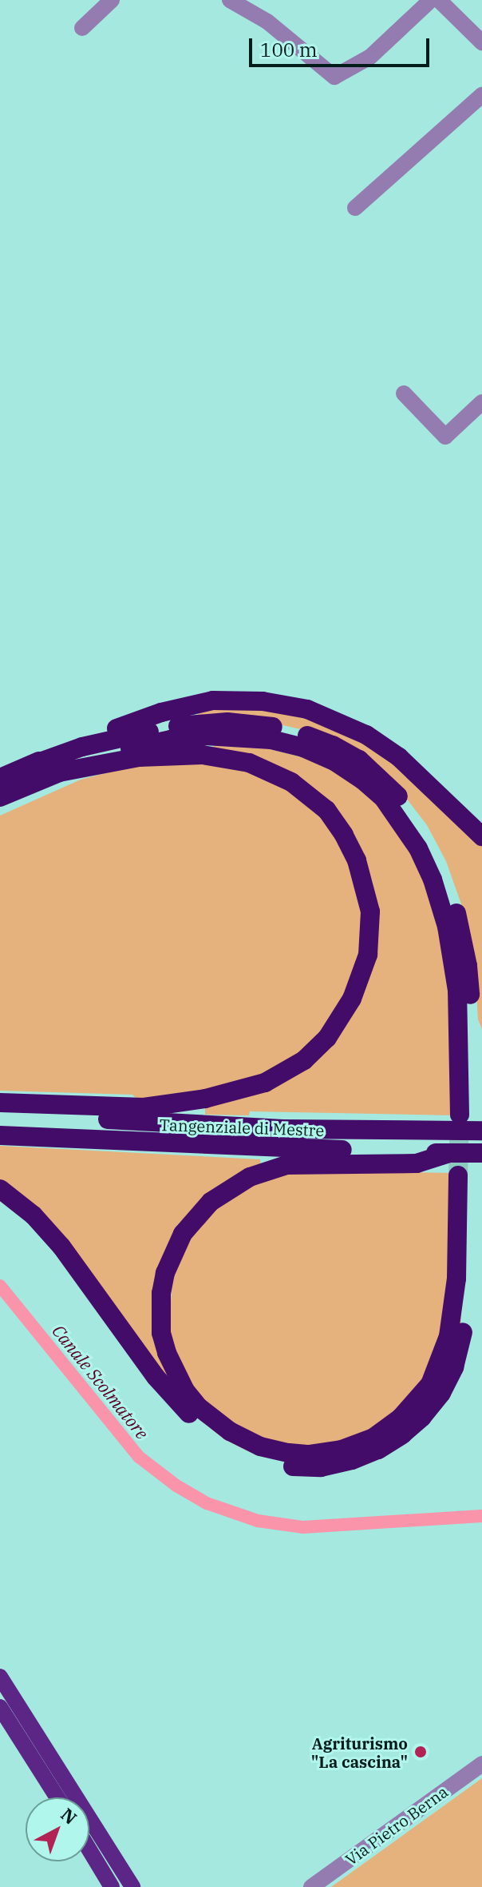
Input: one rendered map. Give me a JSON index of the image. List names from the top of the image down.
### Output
{
  "streets": {
    "highway": ["Tangenziale di Mestre"],
    "street": ["Via Pietro Berna"]
  },
  "water": ["Canale Scolmatore"],
  "places": ["Agriturismo \"La cascina\""],
  "scale_bar": "100 m",
  "north": "top right"
}
